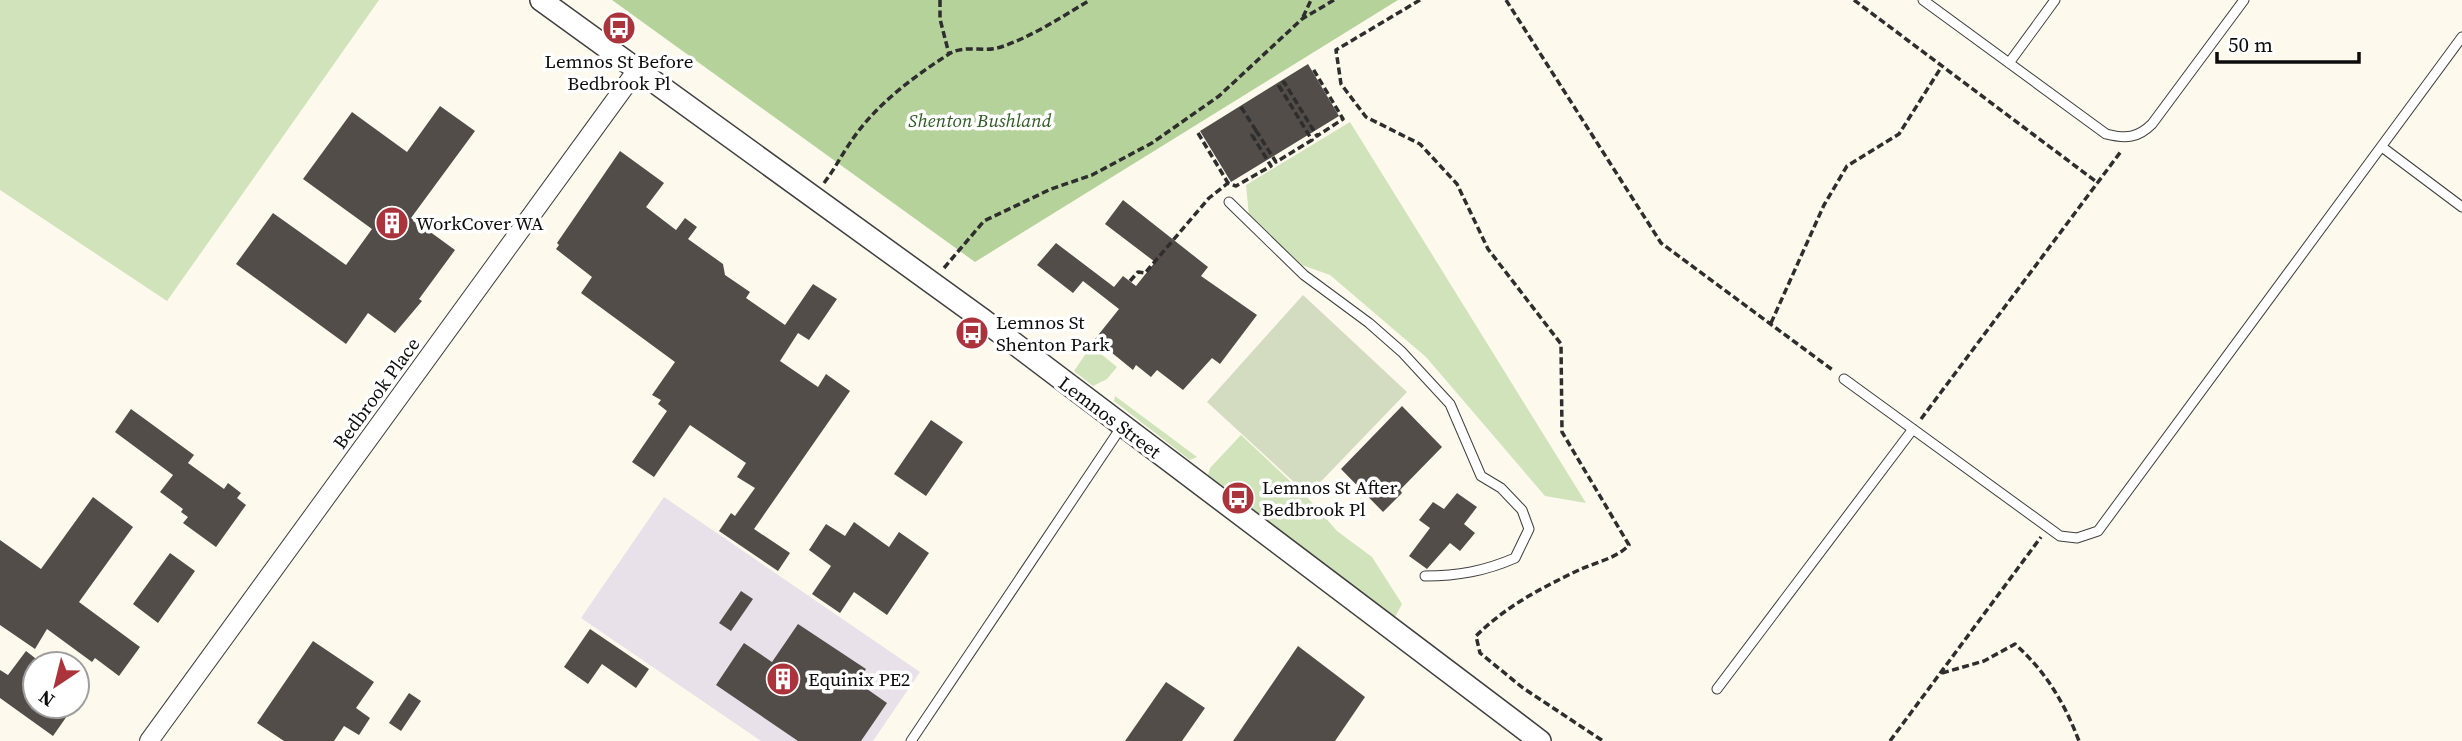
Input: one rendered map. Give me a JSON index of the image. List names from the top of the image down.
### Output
{
  "streets": {
    "street": ["Bedbrook Place", "Lemnos Street"]
  },
  "crossings": [
    ["Bedbrook Place", "Lemnos Street"]
  ],
  "parks": ["Shenton Bushland"],
  "places": {
    "bus stop": ["Lemnos St Before Bedbrook Pl", "Lemnos St Shenton Park", "Lemnos St After Bedbrook Pl"],
    "building": ["WorkCover WA", "Equinix PE2"]
  },
  "scale_bar": "50 m",
  "north": "bottom left"
}
